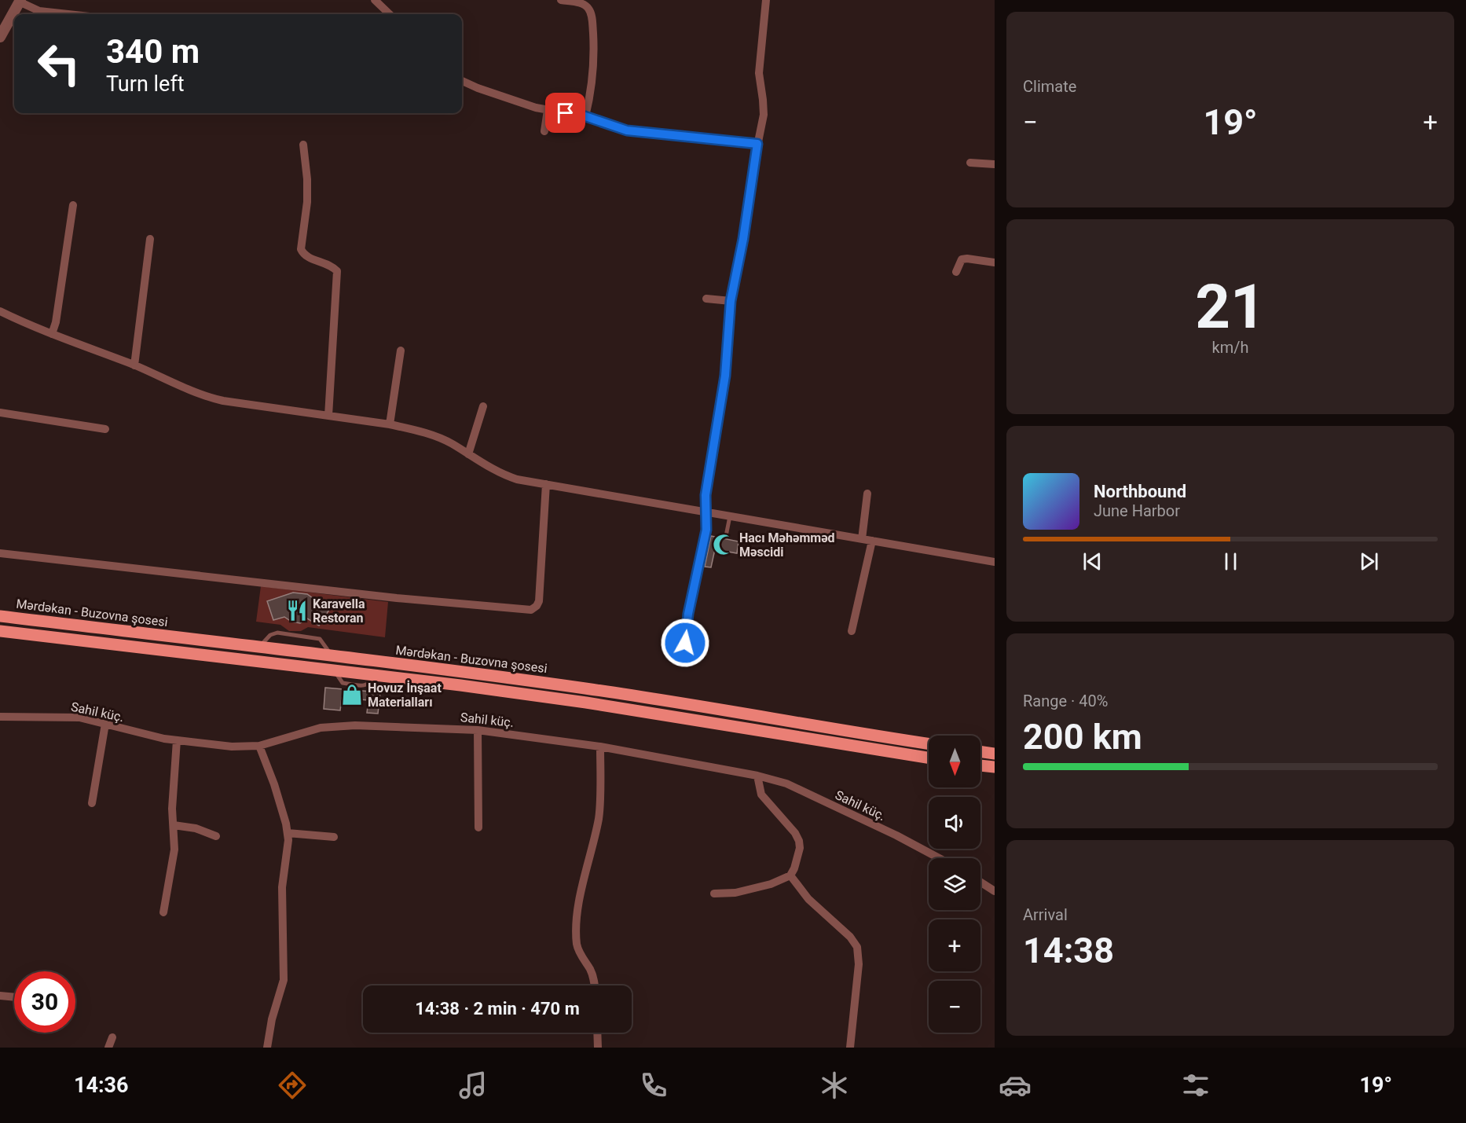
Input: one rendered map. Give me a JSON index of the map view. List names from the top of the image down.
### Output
{
  "streets": {
    "main road": ["Mərdəkan - Buzovna şosesi"],
    "street": ["Sahil küç."]
  },
  "places": {
    "mosque": ["Hacı Məhəmməd Məscidi"],
    "restaurant": ["Karavella Restoran"],
    "shop": ["Hovuz İnşaat Materialları"]
  },
  "north": "bottom",
  "page": {
    "tile": [
      "Climate",
      ["21", "km/h"],
      ["Range · 40%", "200 km"],
      ["Arrival", "14:38"]
    ],
    "turn": ["340 m", "Turn left"],
    "heat": ["−", "19°", "+"],
    "song": ["Northbound", "June Harbor"],
    "map_buttons": ["+", "−"],
    "limit": "30",
    "trip": "14:38 · 2 min · 470 m",
    "tabs": ["14:36", "19°"]
  }
}
